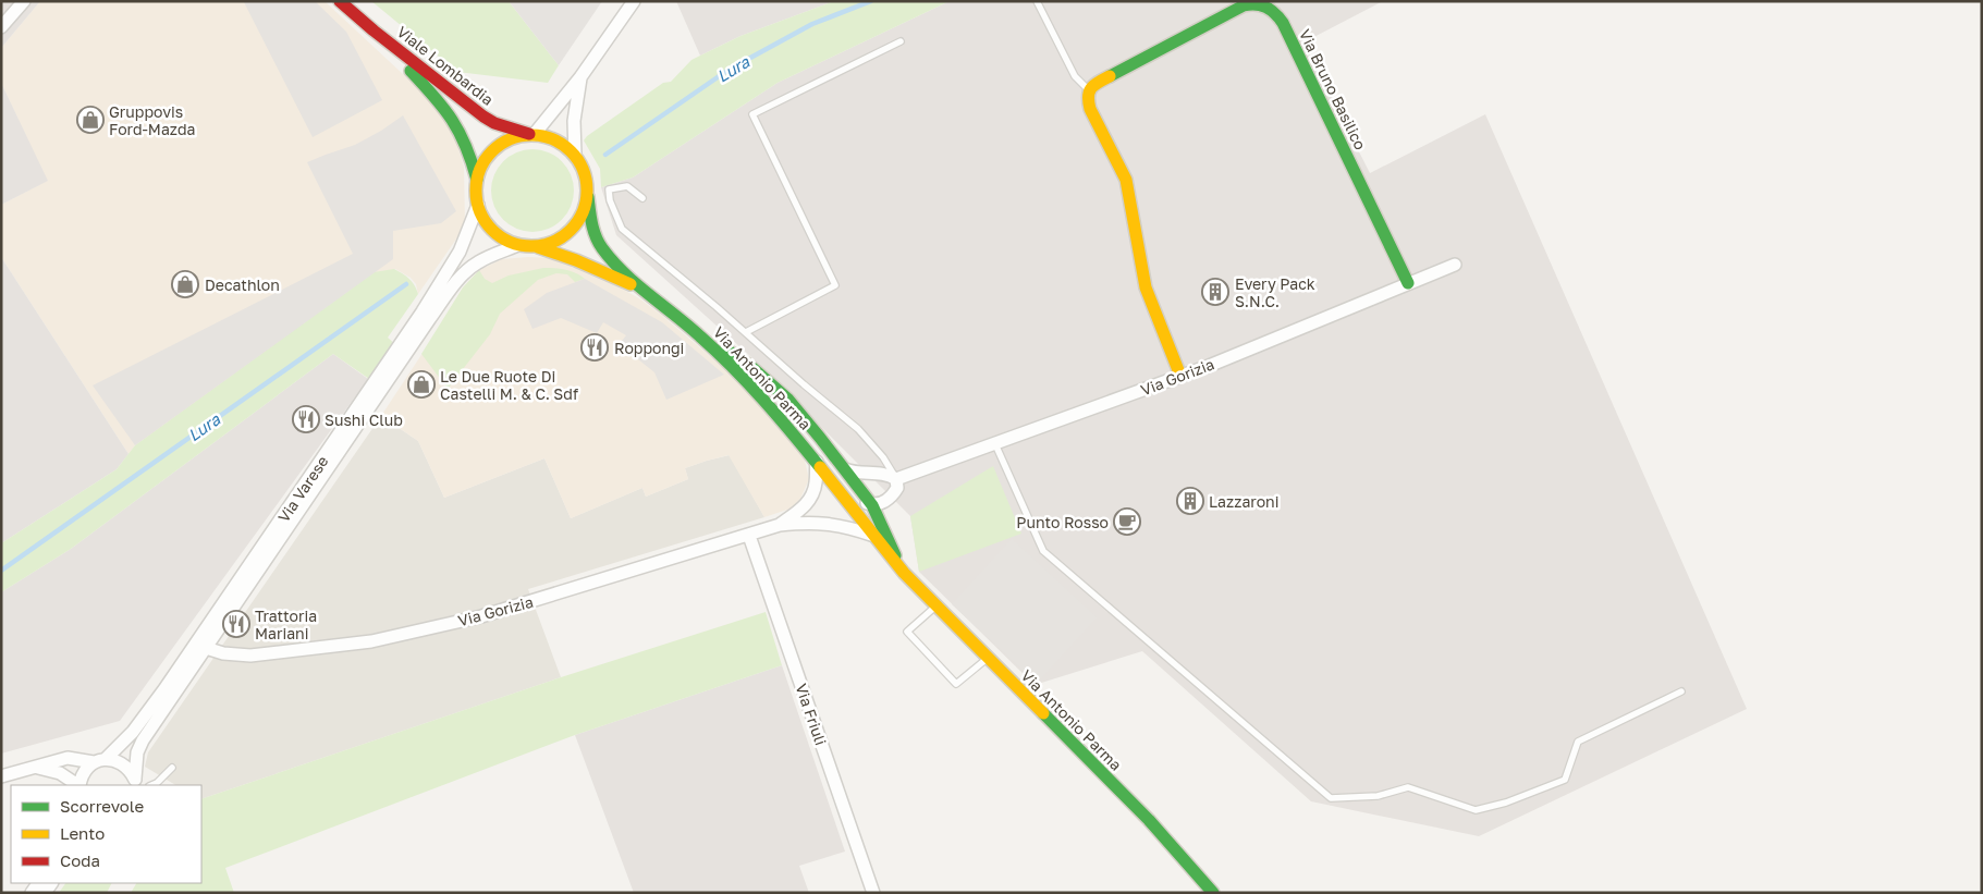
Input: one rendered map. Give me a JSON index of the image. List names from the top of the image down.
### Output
{
  "streets": {
    "main road": ["Viale Lombardia", "Via Bruno Basilico", "Via Antonio Parma"],
    "street": ["Via Gorizia", "Via Varese", "Via Friuli"]
  },
  "crossings": [
    ["Viale Lombardia", "Via Antonio Parma"],
    ["Viale Lombardia", "Via Varese"],
    ["Via Bruno Basilico", "Via Gorizia"],
    ["Via Gorizia", "Via Antonio Parma"],
    ["Via Gorizia", "Via Varese"],
    ["Via Gorizia", "Via Friuli"],
    ["Via Antonio Parma", "Via Varese"]
  ],
  "water": ["Lura"],
  "places": {
    "shop": ["Gruppovis Ford-Mazda", "Decathlon", "Le Due Ruote Di Castelli M. & C. Sdf"],
    "building": ["Every Pack S.N.C.", "Lazzaroni"],
    "restaurant": ["Roppongi", "Sushi Club", "Trattoria Mariani"],
    "cafe": ["Punto Rosso"]
  },
  "legend": ["Scorrevole", "Lento", "Coda"]
}
